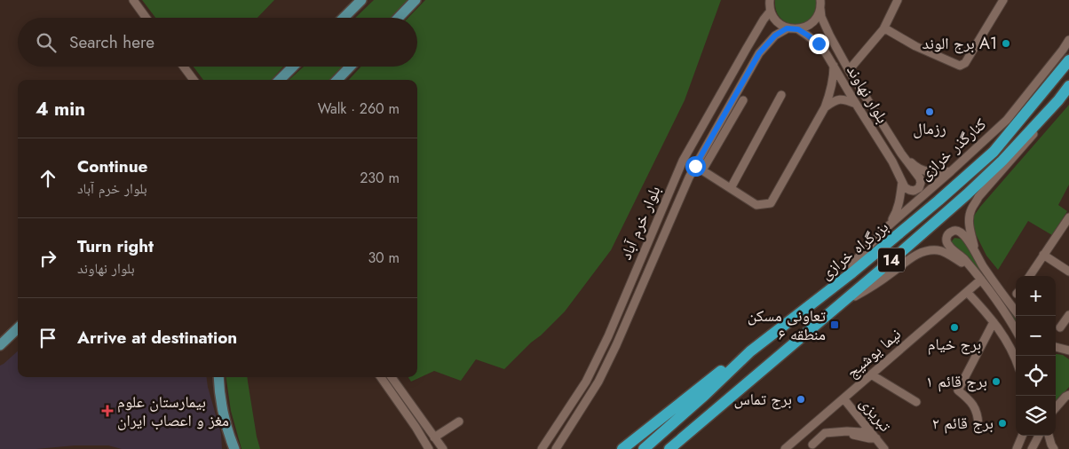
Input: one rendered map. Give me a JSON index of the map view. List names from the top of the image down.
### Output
{
  "streets": {
    "highway": ["بزرگراه خرازی", "14"],
    "street": [
      "بلوار نهاوند",
      "کنارگذر خرازی",
      "بلوار خرم آباد",
      "نیما یوشیج",
      "تبریزی"
    ]
  },
  "crossings": [
    ["کنارگذر خرازی", "بزرگراه خرازی"],
    ["نیما یوشیج", "تبریزی"]
  ],
  "places": {
    "other": [
      "برج الوند A1",
      "رزمال",
      "برج خیام",
      "برج قائم ۱",
      "برج تماس",
      "برج قائم ۲"
    ],
    "transit": ["تعاونی مسکن منطقه ۶"],
    "health": ["بیمارستان علوم مغز و اعصاب ایران"]
  },
  "page": {
    "search": "Search here",
    "heading": ["4 min", "Walk · 260 m"],
    "list": [
      ["Continue", "بلوار خرم آباد", "230 m"],
      ["Turn right", "بلوار نهاوند", "30 m"],
      "Arrive at destination"
    ],
    "map_buttons": ["+", "−"]
  }
}
